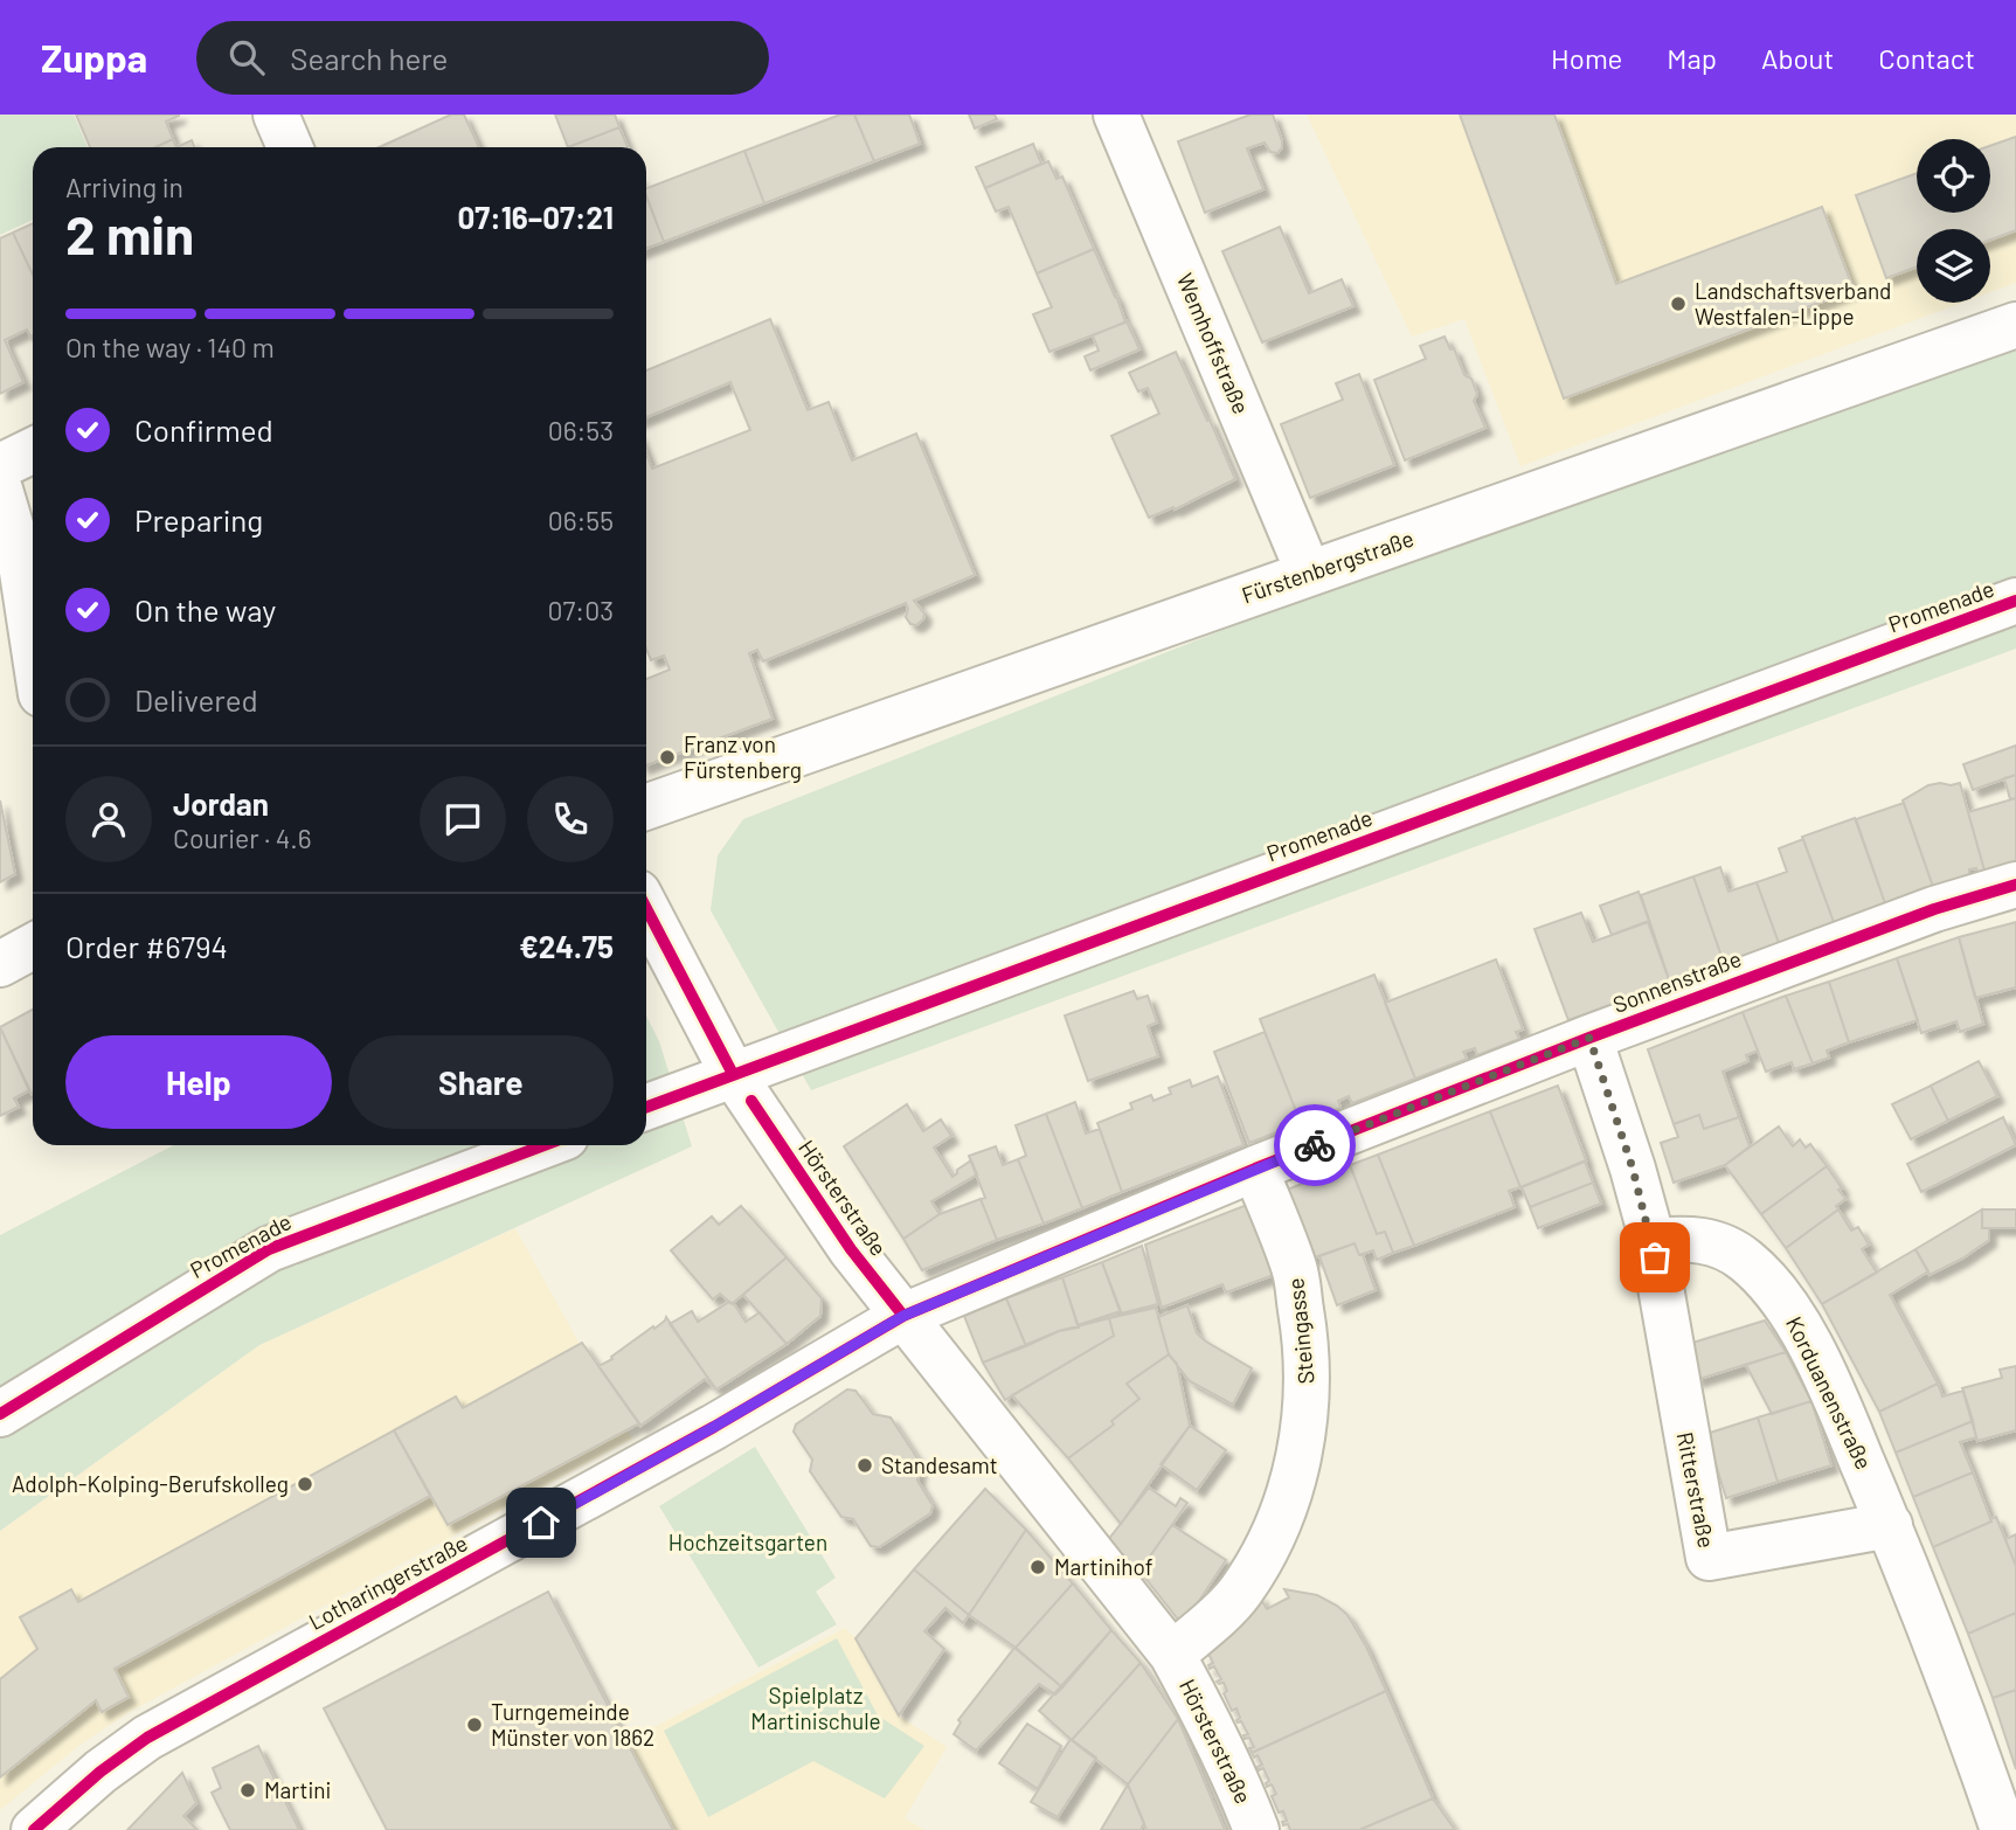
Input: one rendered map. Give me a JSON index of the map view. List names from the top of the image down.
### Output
{
  "streets": {
    "street": [
      "Wemhoffstraße",
      "Fürstenbergstraße",
      "Promenade",
      "Sonnenstraße",
      "Hörsterstraße",
      "Steingasse",
      "Korduanenstraße",
      "Ritterstraße",
      "Lotharingerstraße"
    ]
  },
  "crossings": [
    ["Wemhoffstraße", "Fürstenbergstraße"],
    ["Promenade", "Hörsterstraße"],
    ["Sonnenstraße", "Hörsterstraße"],
    ["Sonnenstraße", "Steingasse"],
    ["Sonnenstraße", "Lotharingerstraße"],
    ["Hörsterstraße", "Steingasse"],
    ["Hörsterstraße", "Lotharingerstraße"],
    ["Korduanenstraße", "Ritterstraße"]
  ],
  "parks": ["Hochzeitsgarten", "Spielplatz Martinischule"],
  "places": [
    "Landschaftsverband Westfalen-Lippe",
    "Franz von Fürstenberg",
    "Standesamt",
    "Adolph-Kolping-Berufskolleg",
    "Martinihof",
    "Turngemeinde Münster von 1862",
    "Martini"
  ],
  "page": {
    "header": "Zuppa",
    "search": "Search here",
    "nav": [
      "Home",
      "Map",
      "About",
      "Contact"
    ],
    "heading": ["2 min", "Arriving in", "07:16–07:21"],
    "panel": [
      "Jordan",
      "Courier · 4.6",
      "Order #6794",
      "€24.75"
    ],
    "bar": "On the way · 140 m",
    "list": [
      ["Confirmed", "06:53"],
      ["Preparing", "06:55"],
      ["On the way", "07:03"],
      "Delivered"
    ],
    "buttons": ["Help", "Share"]
  }
}
